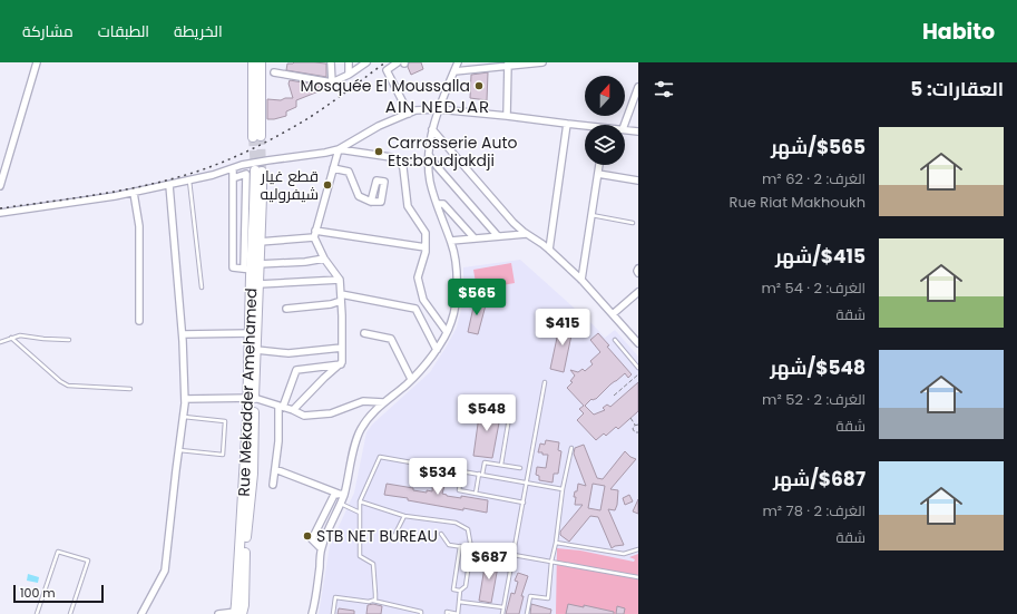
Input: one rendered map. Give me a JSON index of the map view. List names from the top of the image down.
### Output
{
  "streets": {
    "main road": ["Rue Mekadder Amehamed"]
  },
  "districts": ["AIN NEDJAR"],
  "places": [
    "Mosquée El Moussalla",
    "Carrosserie Auto Ets:boudjakdji",
    "قطع غيار شيفروليه",
    "STB NET BUREAU"
  ],
  "scale_bar": "100 m",
  "north": "top",
  "page": {
    "header": "Habito",
    "nav": ["الخريطة", "الطبقات", "مشاركة"],
    "heading": "العقارات: 5",
    "list": [
      {
        "name": "$565/شهر",
        "note": "الغرف: 2 · 62 m² · Rue Riat Makhoukh"
      },
      {
        "name": "$415/شهر",
        "note": "الغرف: 2 · 54 m² · شقة"
      },
      {
        "name": "$548/شهر",
        "note": "الغرف: 2 · 52 m² · شقة"
      },
      {
        "name": "$687/شهر",
        "note": "الغرف: 2 · 78 m² · شقة"
      }
    ],
    "price": [
      "$565",
      "$415",
      "$548",
      "$534",
      "$687"
    ],
    "scale": "100 m"
  }
}
